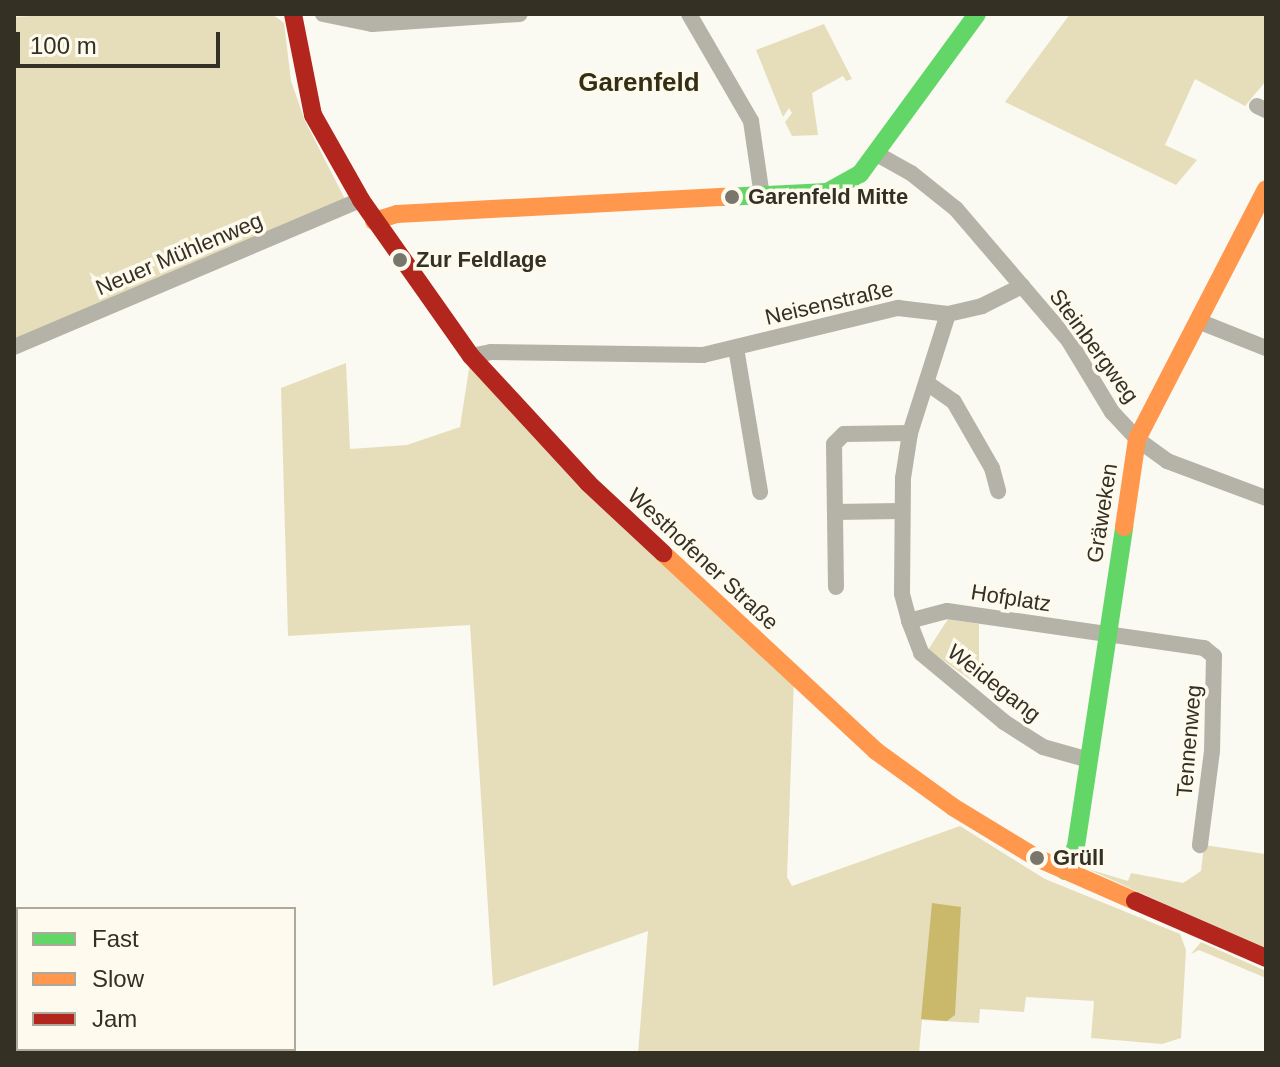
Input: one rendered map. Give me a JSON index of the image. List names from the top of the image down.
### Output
{
  "streets": {
    "street": [
      "Neuer Mühlenweg",
      "Neisenstraße",
      "Steinbergweg",
      "Gräweken",
      "Westhofener Straße",
      "Hofplatz",
      "Weidegang",
      "Tennenweg"
    ]
  },
  "crossings": [
    ["Neuer Mühlenweg", "Westhofener Straße"],
    ["Neisenstraße", "Steinbergweg"],
    ["Neisenstraße", "Westhofener Straße"],
    ["Neisenstraße", "Weidegang"],
    ["Steinbergweg", "Gräweken"],
    ["Gräweken", "Westhofener Straße"],
    ["Gräweken", "Hofplatz"],
    ["Gräweken", "Weidegang"],
    ["Gräweken", "Tennenweg"],
    ["Hofplatz", "Weidegang"],
    ["Hofplatz", "Tennenweg"]
  ],
  "districts": ["Garenfeld"],
  "places": ["Garenfeld Mitte", "Zur Feldlage", "Grüll"],
  "legend": ["Fast", "Slow", "Jam"],
  "scale_bar": "100 m"
}
